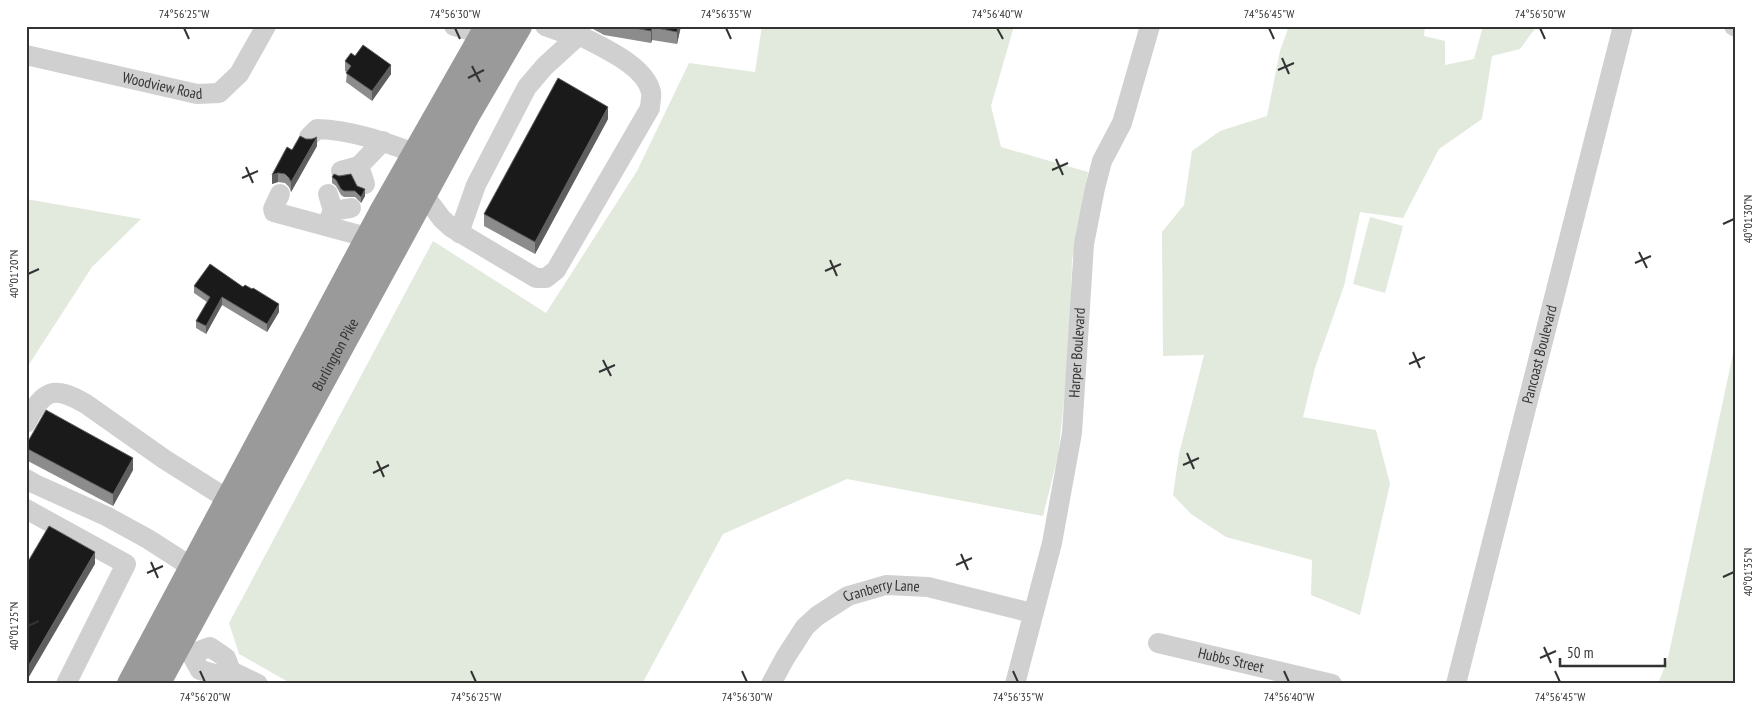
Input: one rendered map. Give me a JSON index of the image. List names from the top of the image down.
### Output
{
  "streets": {
    "highway": ["Burlington Pike"],
    "street": [
      "Woodview Road",
      "Harper Boulevard",
      "Pancoast Boulevard",
      "Cranberry Lane",
      "Hubbs Street"
    ]
  },
  "crossings": [
    ["Harper Boulevard", "Cranberry Lane"]
  ],
  "scale_bar": "50 m",
  "coordinates": [
    "74°56'25\"W",
    "74°56'30\"W",
    "74°56'35\"W",
    "74°56'40\"W",
    "74°56'45\"W",
    "74°56'50\"W",
    "40°01'30\"N",
    "40°01'20\"N",
    "40°01'35\"N",
    "40°01'25\"N",
    "74°56'20\"W"
  ]
}
